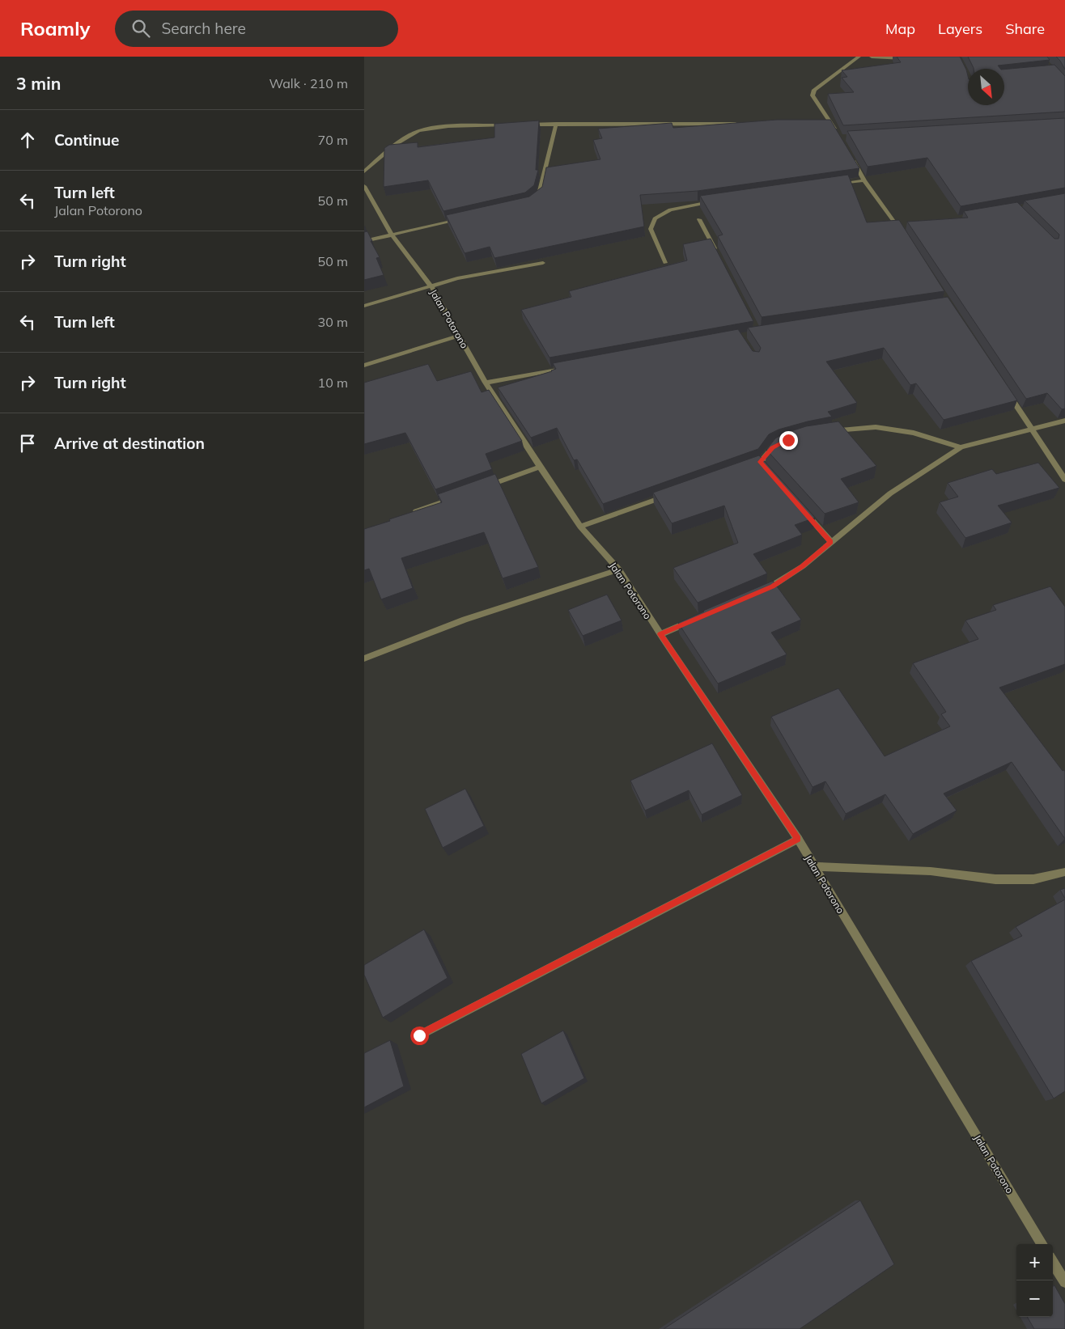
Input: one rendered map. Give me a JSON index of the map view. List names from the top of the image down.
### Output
{
  "streets": {
    "street": ["Jalan Potorono"]
  },
  "north": "bottom right",
  "page": {
    "header": "Roamly",
    "search": "Search here",
    "nav": ["Map", "Layers", "Share"],
    "heading": ["3 min", "Walk · 210 m"],
    "list": [
      ["Continue", "70 m"],
      ["Turn left", "Jalan Potorono", "50 m"],
      ["Turn right", "50 m"],
      ["Turn left", "30 m"],
      ["Turn right", "10 m"],
      "Arrive at destination"
    ],
    "map_buttons": ["+", "−"]
  }
}
